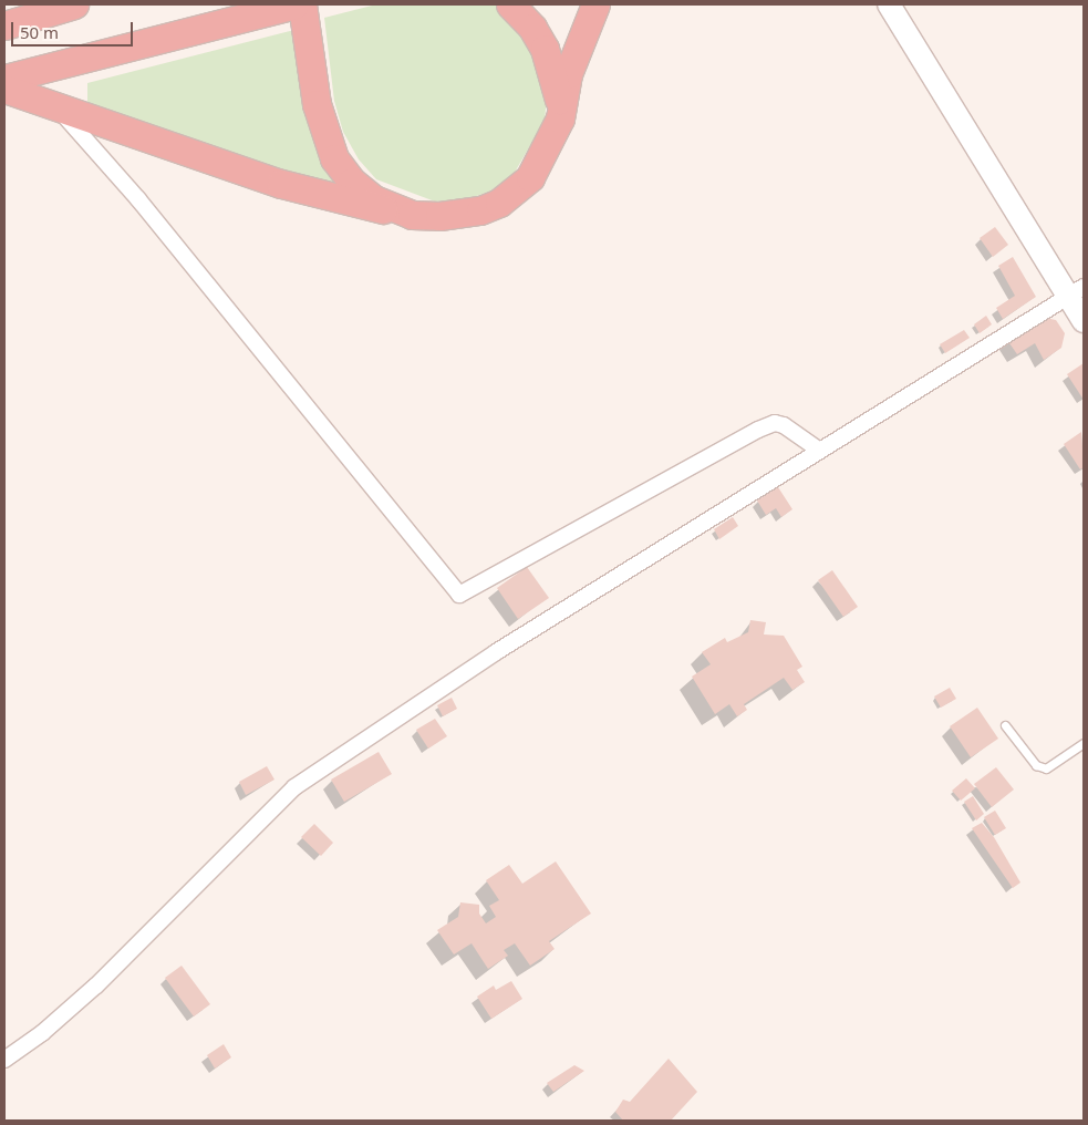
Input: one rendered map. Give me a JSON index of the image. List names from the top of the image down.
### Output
{
  "scale_bar": "50 m"
}
